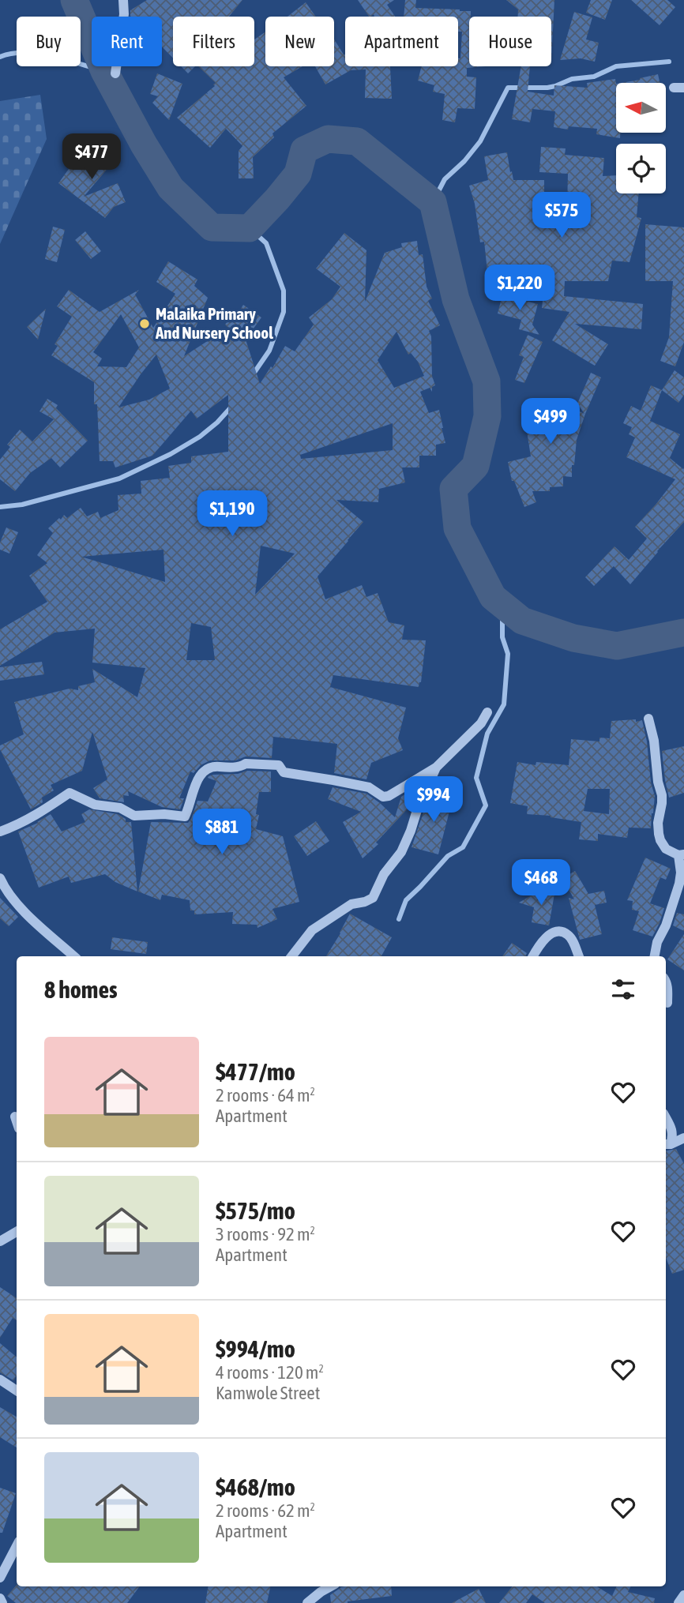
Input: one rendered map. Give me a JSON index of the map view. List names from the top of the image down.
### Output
{
  "places": ["Malaika Primary And Nursery School"],
  "north": "left",
  "page": {
    "chip": [
      "Buy",
      "Rent",
      "Filters",
      "New",
      "Apartment",
      "House"
    ],
    "price": [
      "$477",
      "$575",
      "$1,220",
      "$499",
      "$1,190",
      "$994",
      "$881",
      "$468"
    ],
    "heading": "8 homes",
    "list": [
      {
        "name": "$477/mo",
        "note": "2 rooms · 64 m² · Apartment"
      },
      {
        "name": "$575/mo",
        "note": "3 rooms · 92 m² · Apartment"
      },
      {
        "name": "$994/mo",
        "note": "4 rooms · 120 m² · Kamwole Street"
      },
      {
        "name": "$468/mo",
        "note": "2 rooms · 62 m² · Apartment"
      }
    ]
  }
}
